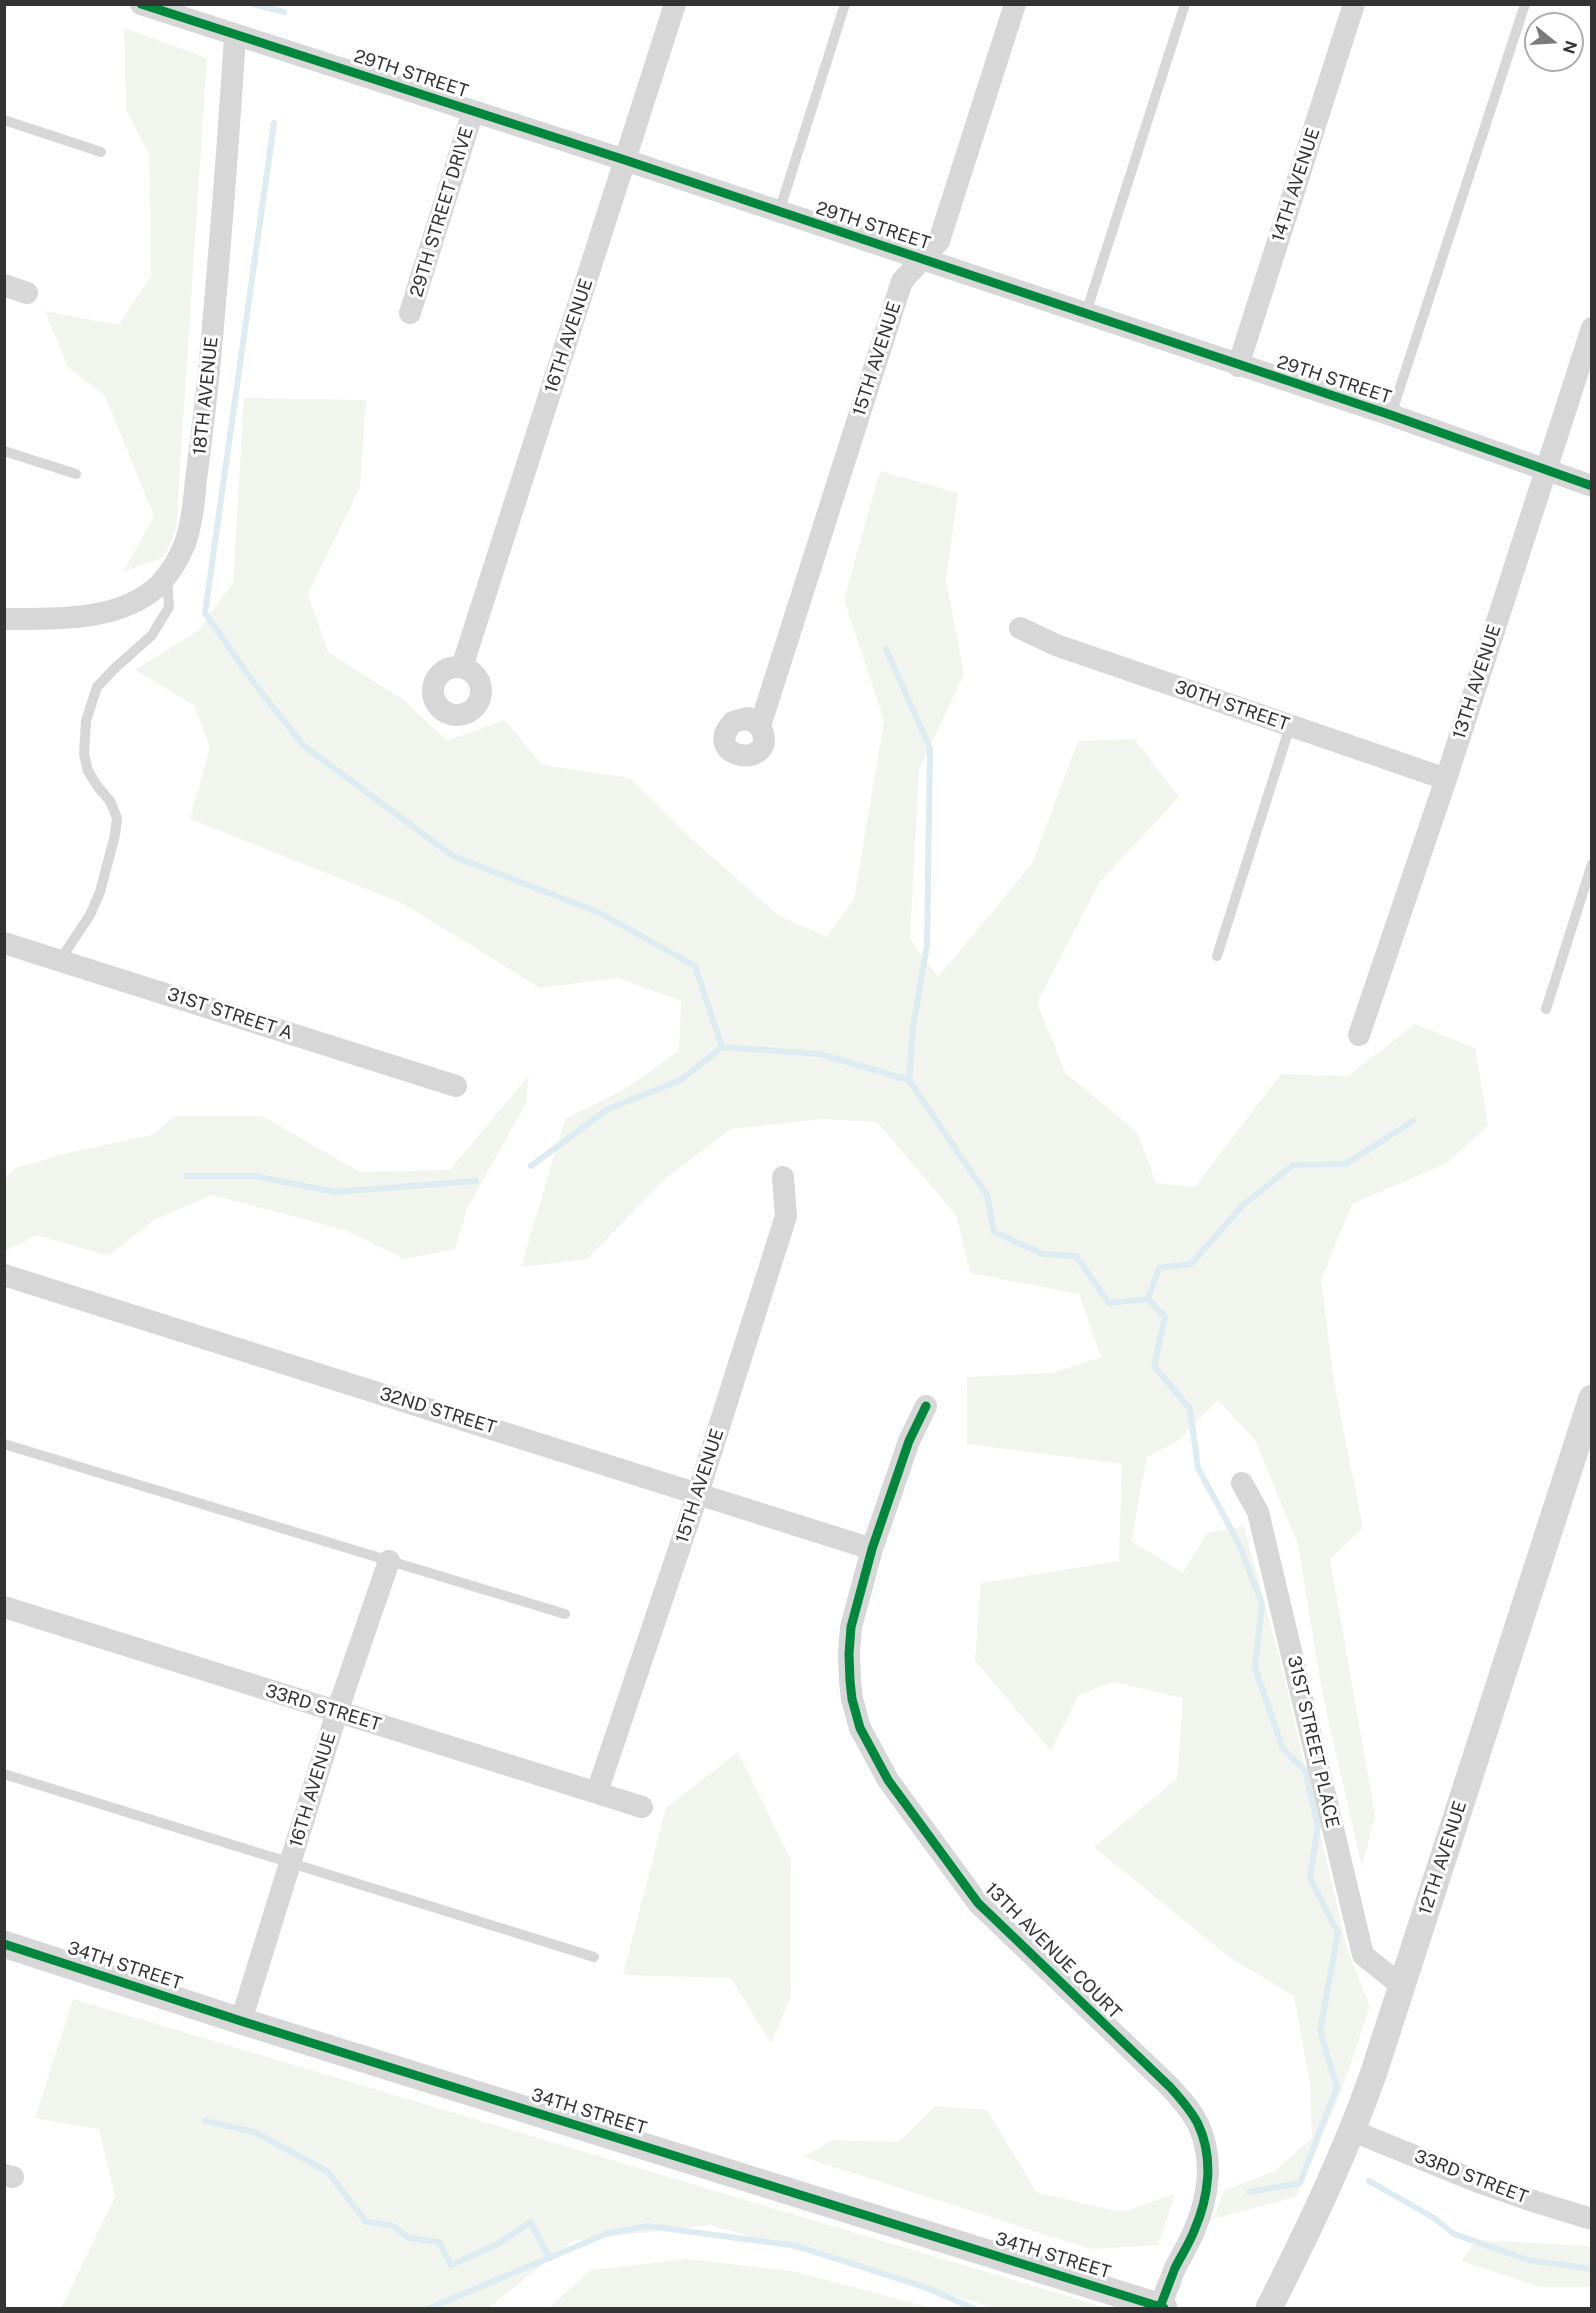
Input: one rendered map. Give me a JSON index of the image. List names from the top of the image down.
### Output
{
  "streets": {
    "street": [
      "29TH STREET",
      "14TH AVENUE",
      "29TH STREET DRIVE",
      "16TH AVENUE",
      "15TH AVENUE",
      "18TH AVENUE",
      "13TH AVENUE",
      "30TH STREET",
      "31ST STREET A",
      "32ND STREET",
      "33RD STREET",
      "31ST STREET PLACE",
      "12TH AVENUE",
      "13TH AVENUE COURT",
      "34TH STREET"
    ]
  },
  "crossings": [
    ["29TH STREET", "14TH AVENUE"],
    ["29TH STREET", "29TH STREET DRIVE"],
    ["29TH STREET", "16TH AVENUE"],
    ["29TH STREET", "15TH AVENUE"],
    ["29TH STREET", "18TH AVENUE"],
    ["29TH STREET", "13TH AVENUE"],
    ["16TH AVENUE", "33RD STREET"],
    ["16TH AVENUE", "34TH STREET"],
    ["15TH AVENUE", "32ND STREET"],
    ["15TH AVENUE", "33RD STREET"],
    ["13TH AVENUE", "30TH STREET"],
    ["32ND STREET", "13TH AVENUE COURT"],
    ["33RD STREET", "12TH AVENUE"],
    ["31ST STREET PLACE", "12TH AVENUE"],
    ["13TH AVENUE COURT", "34TH STREET"]
  ],
  "north": "right"
}
